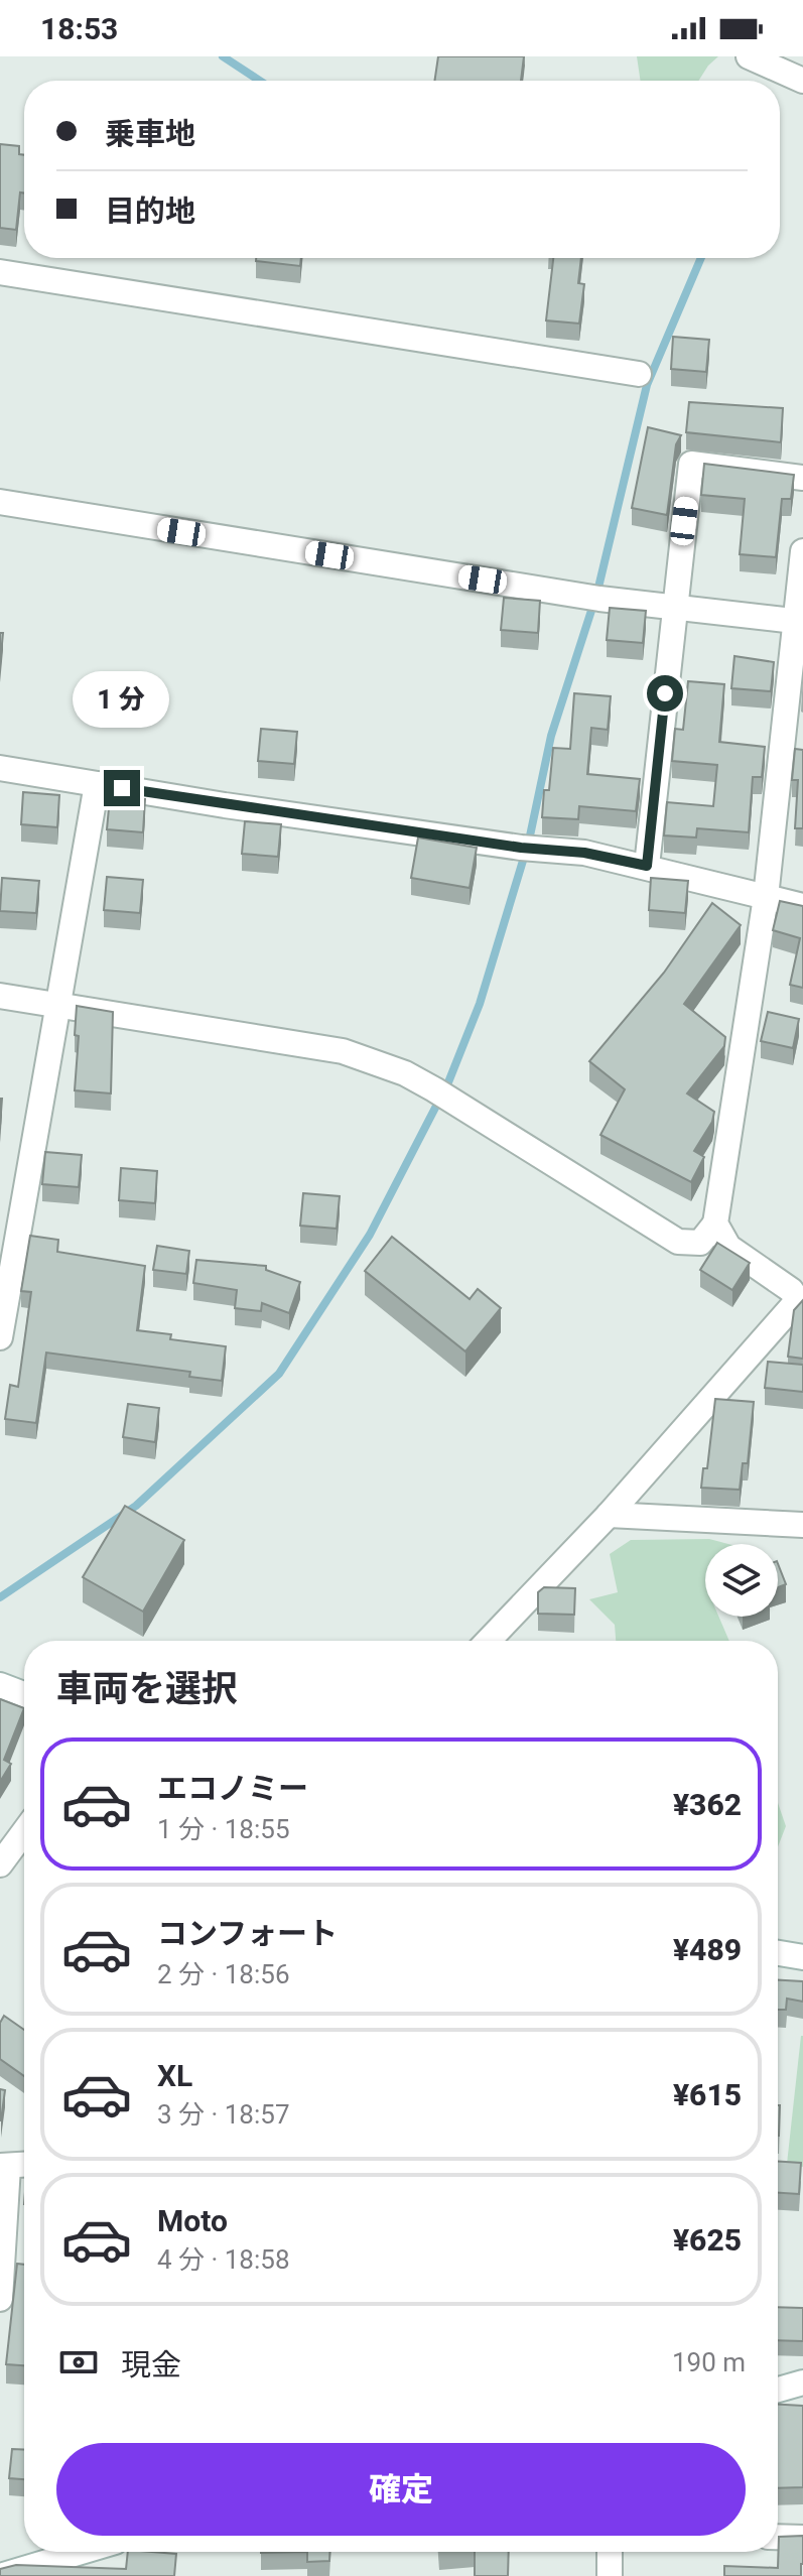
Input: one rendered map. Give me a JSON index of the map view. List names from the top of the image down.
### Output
{
  "page": {
    "status": "18:53",
    "banner": ["乗車地", "目的地"],
    "bubble": "1 分",
    "heading": "車両を選択",
    "list": [
      {
        "name": "エコノミー",
        "note": "1 分 · 18:55",
        "value": "¥362"
      },
      {
        "name": "コンフォート",
        "note": "2 分 · 18:56",
        "value": "¥489"
      },
      {
        "name": "XL",
        "note": "3 分 · 18:57",
        "value": "¥615"
      },
      {
        "name": "Moto",
        "note": "4 分 · 18:58",
        "value": "¥625"
      }
    ],
    "pay": ["現金", "190 m"],
    "buttons": "確定"
  }
}
